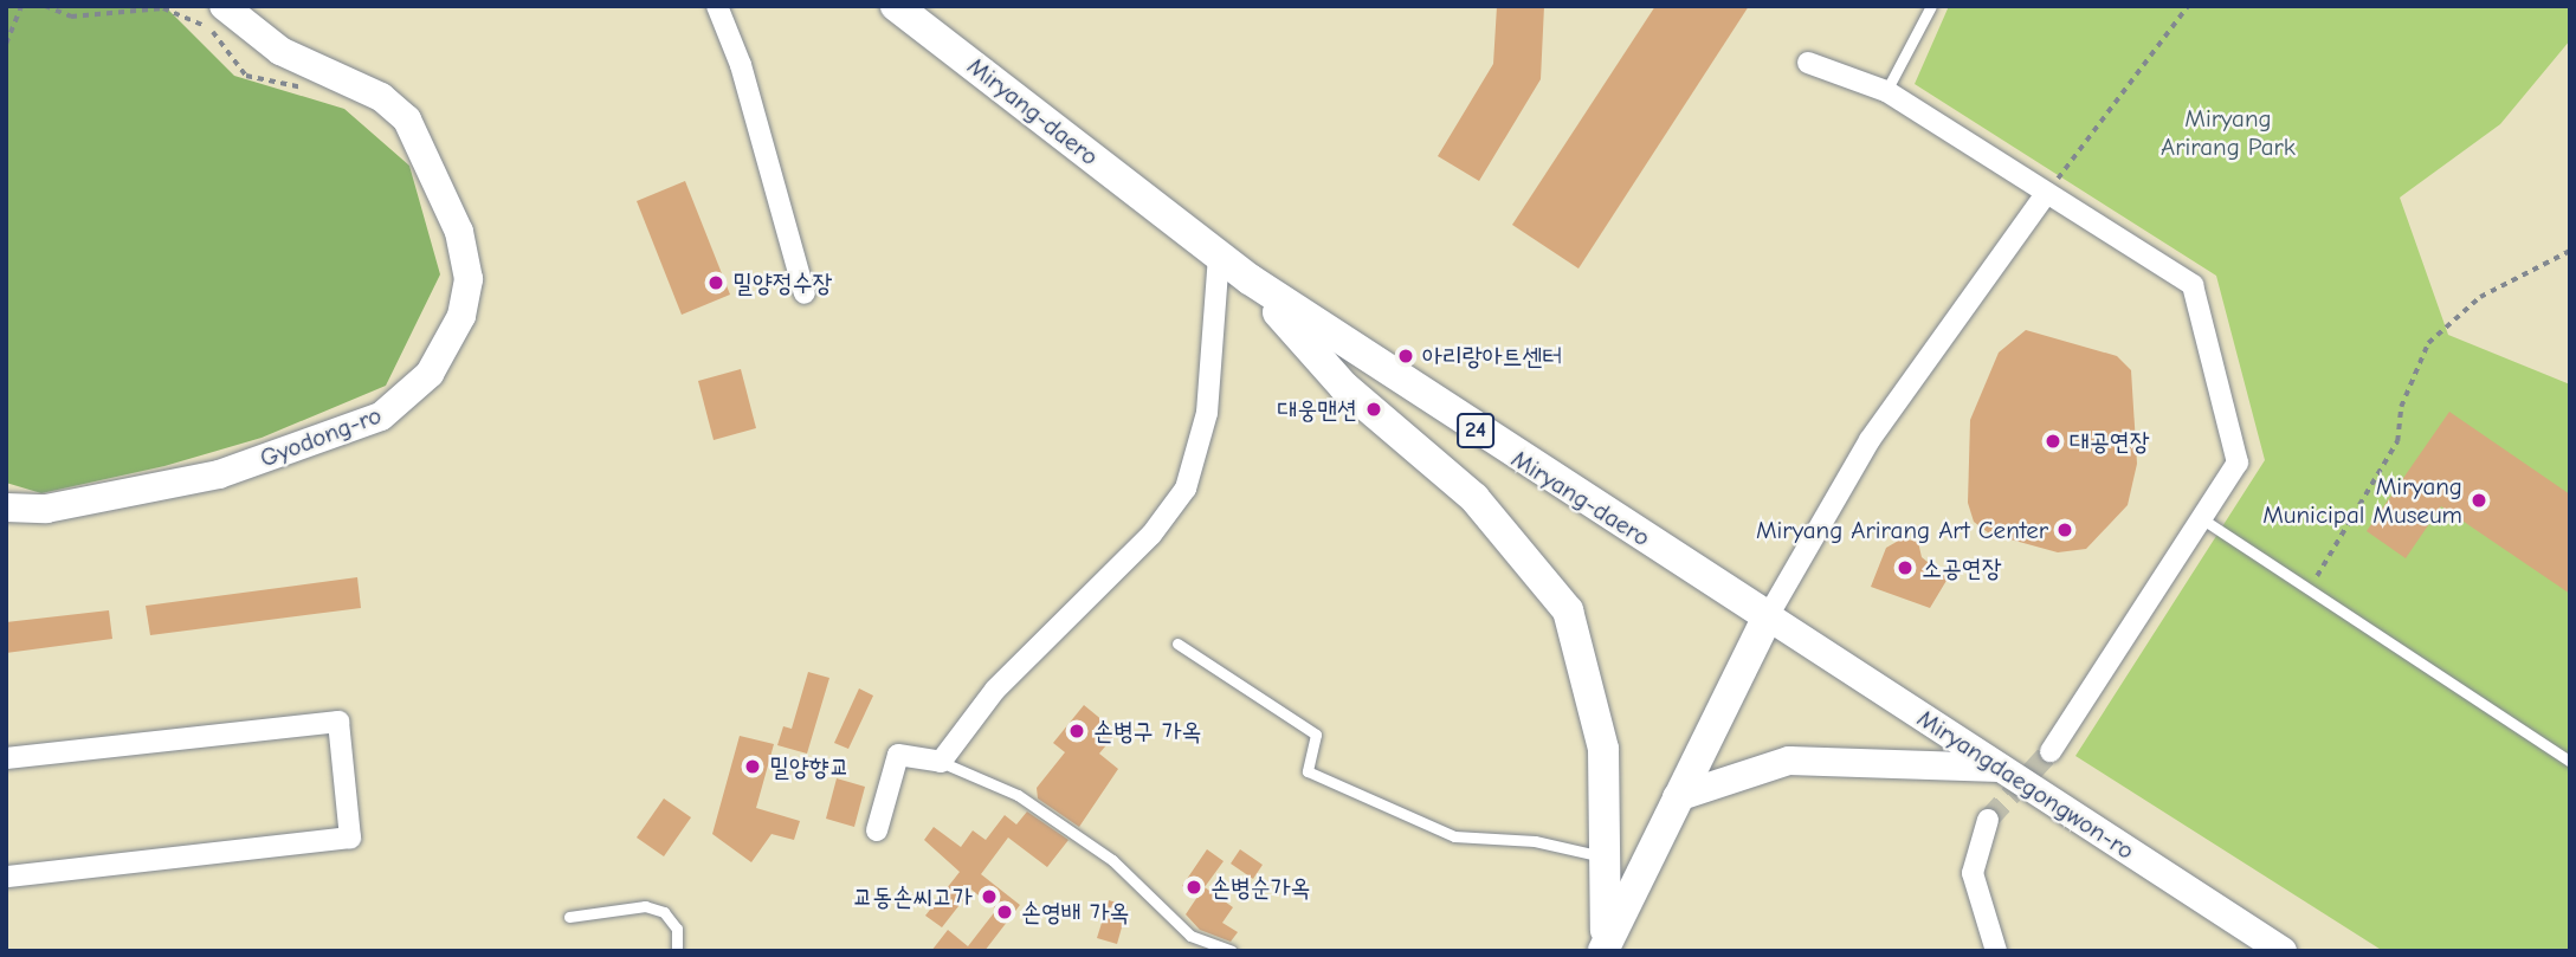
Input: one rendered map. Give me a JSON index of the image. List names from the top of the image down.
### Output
{
  "streets": {
    "main road": ["Miryang-daero", "24"],
    "street": ["Gyodong-ro", "Miryangdaegongwon-ro"]
  },
  "crossings": [
    ["Miryang-daero", "Miryangdaegongwon-ro"]
  ],
  "parks": ["Miryang Arirang Park"],
  "places": [
    "밀양정수장",
    "아리랑아트센터",
    "대웅맨션",
    "대공연장",
    "Miryang Municipal Museum",
    "Miryang Arirang Art Center",
    "소공연장",
    "손병구 가옥",
    "밀양향교",
    "손병순가옥",
    "교동손씨고가",
    "손영배 가옥"
  ]
}
